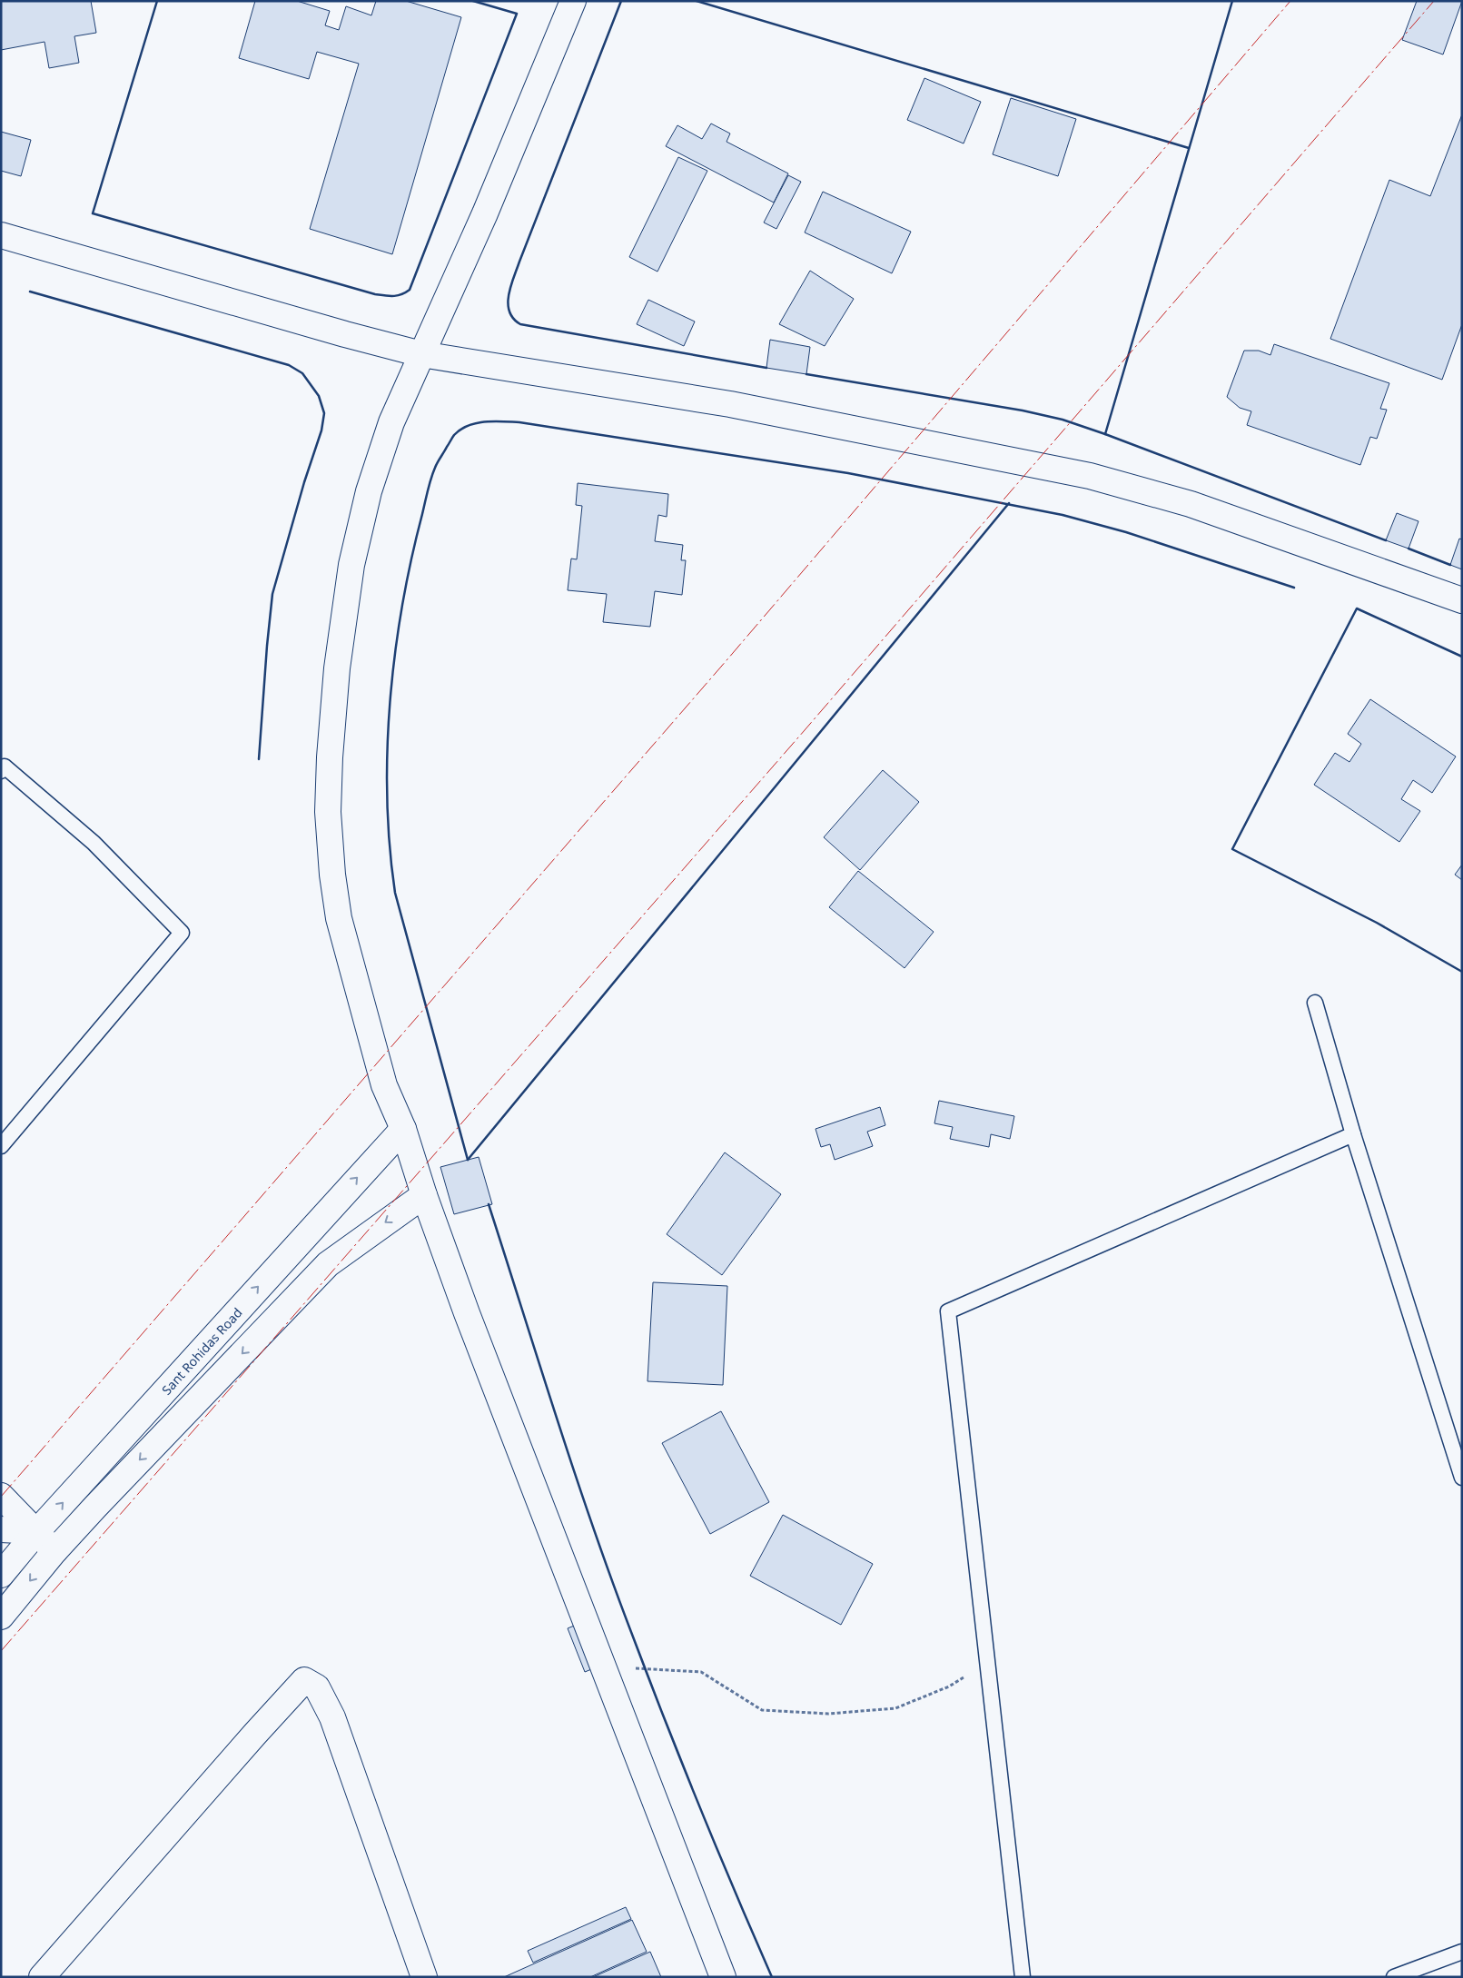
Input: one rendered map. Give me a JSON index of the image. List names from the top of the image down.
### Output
{
  "streets": {
    "street": ["Sant Rohidas Road"]
  }
}
